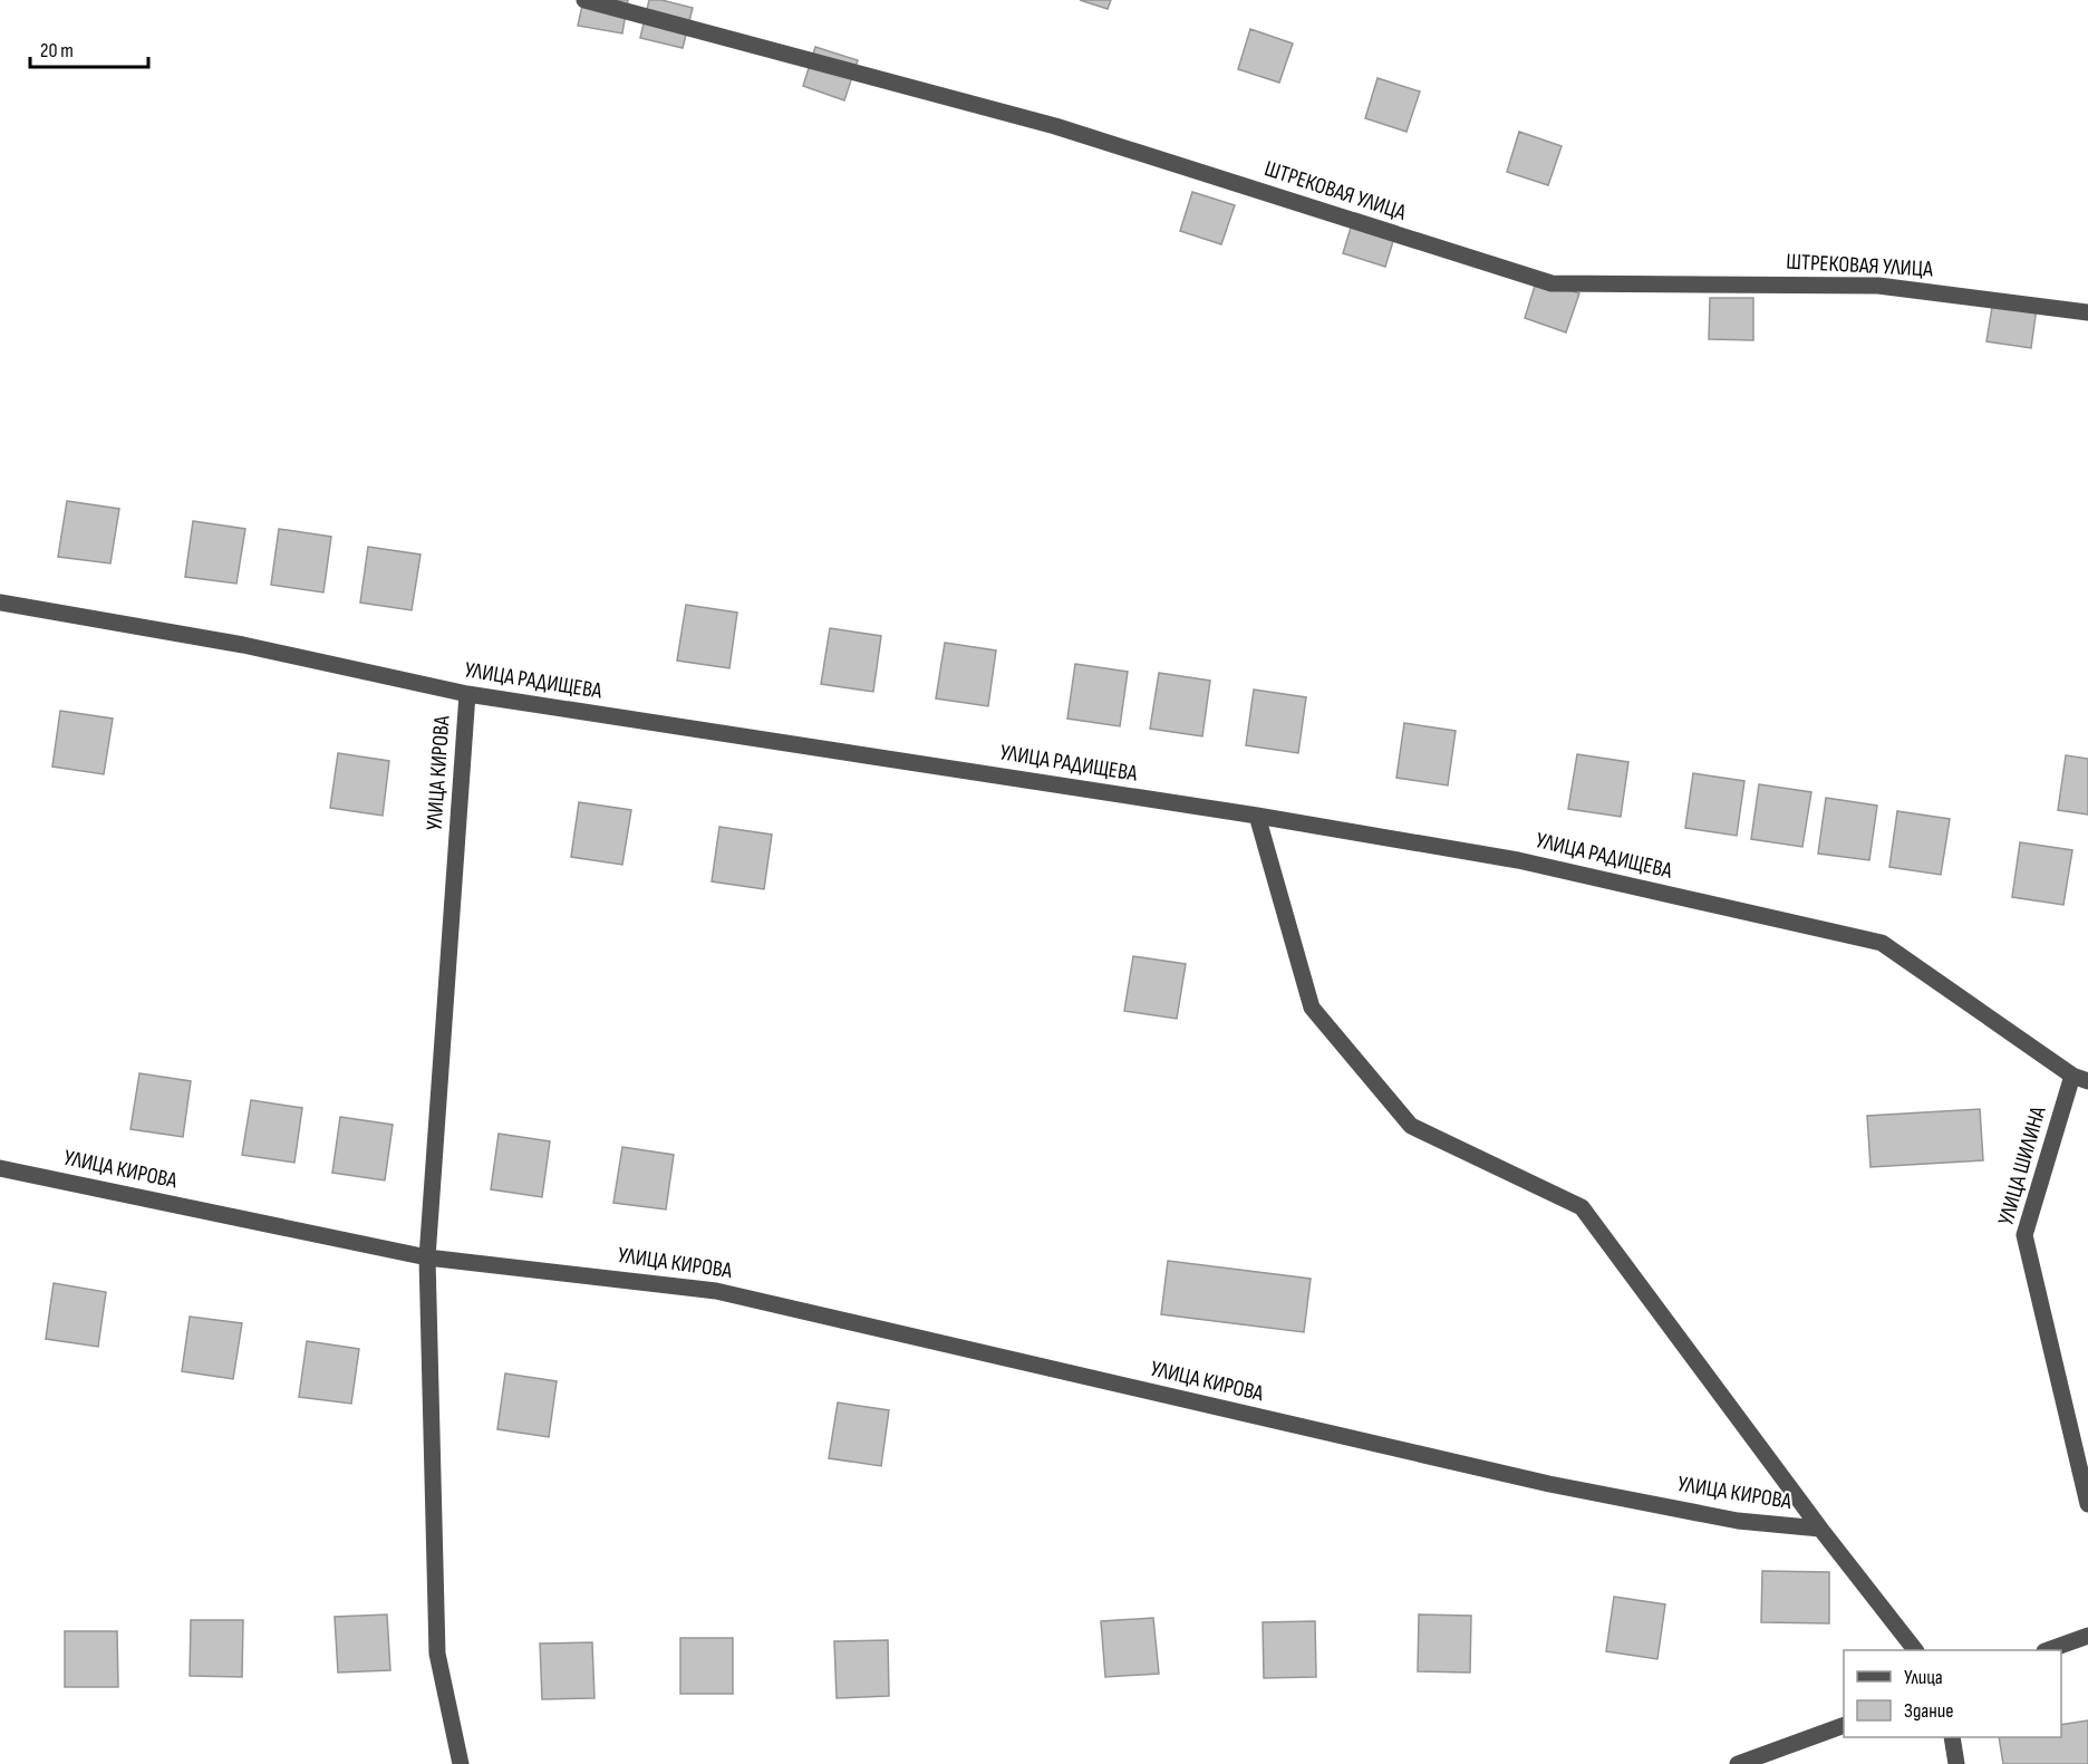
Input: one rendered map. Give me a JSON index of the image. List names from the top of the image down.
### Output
{
  "streets": {
    "street": [
      "ШТРЕКОВАЯ УЛИЦА",
      "УЛИЦА РАДИЩЕВА",
      "УЛИЦА КИРОВА",
      "УЛИЦА ШИЛИНА"
    ]
  },
  "crossings": [
    ["УЛИЦА РАДИЩЕВА", "УЛИЦА КИРОВА"],
    ["УЛИЦА РАДИЩЕВА", "УЛИЦА ШИЛИНА"]
  ],
  "legend": ["Улица", "Здание"],
  "scale_bar": "20 m"
}
